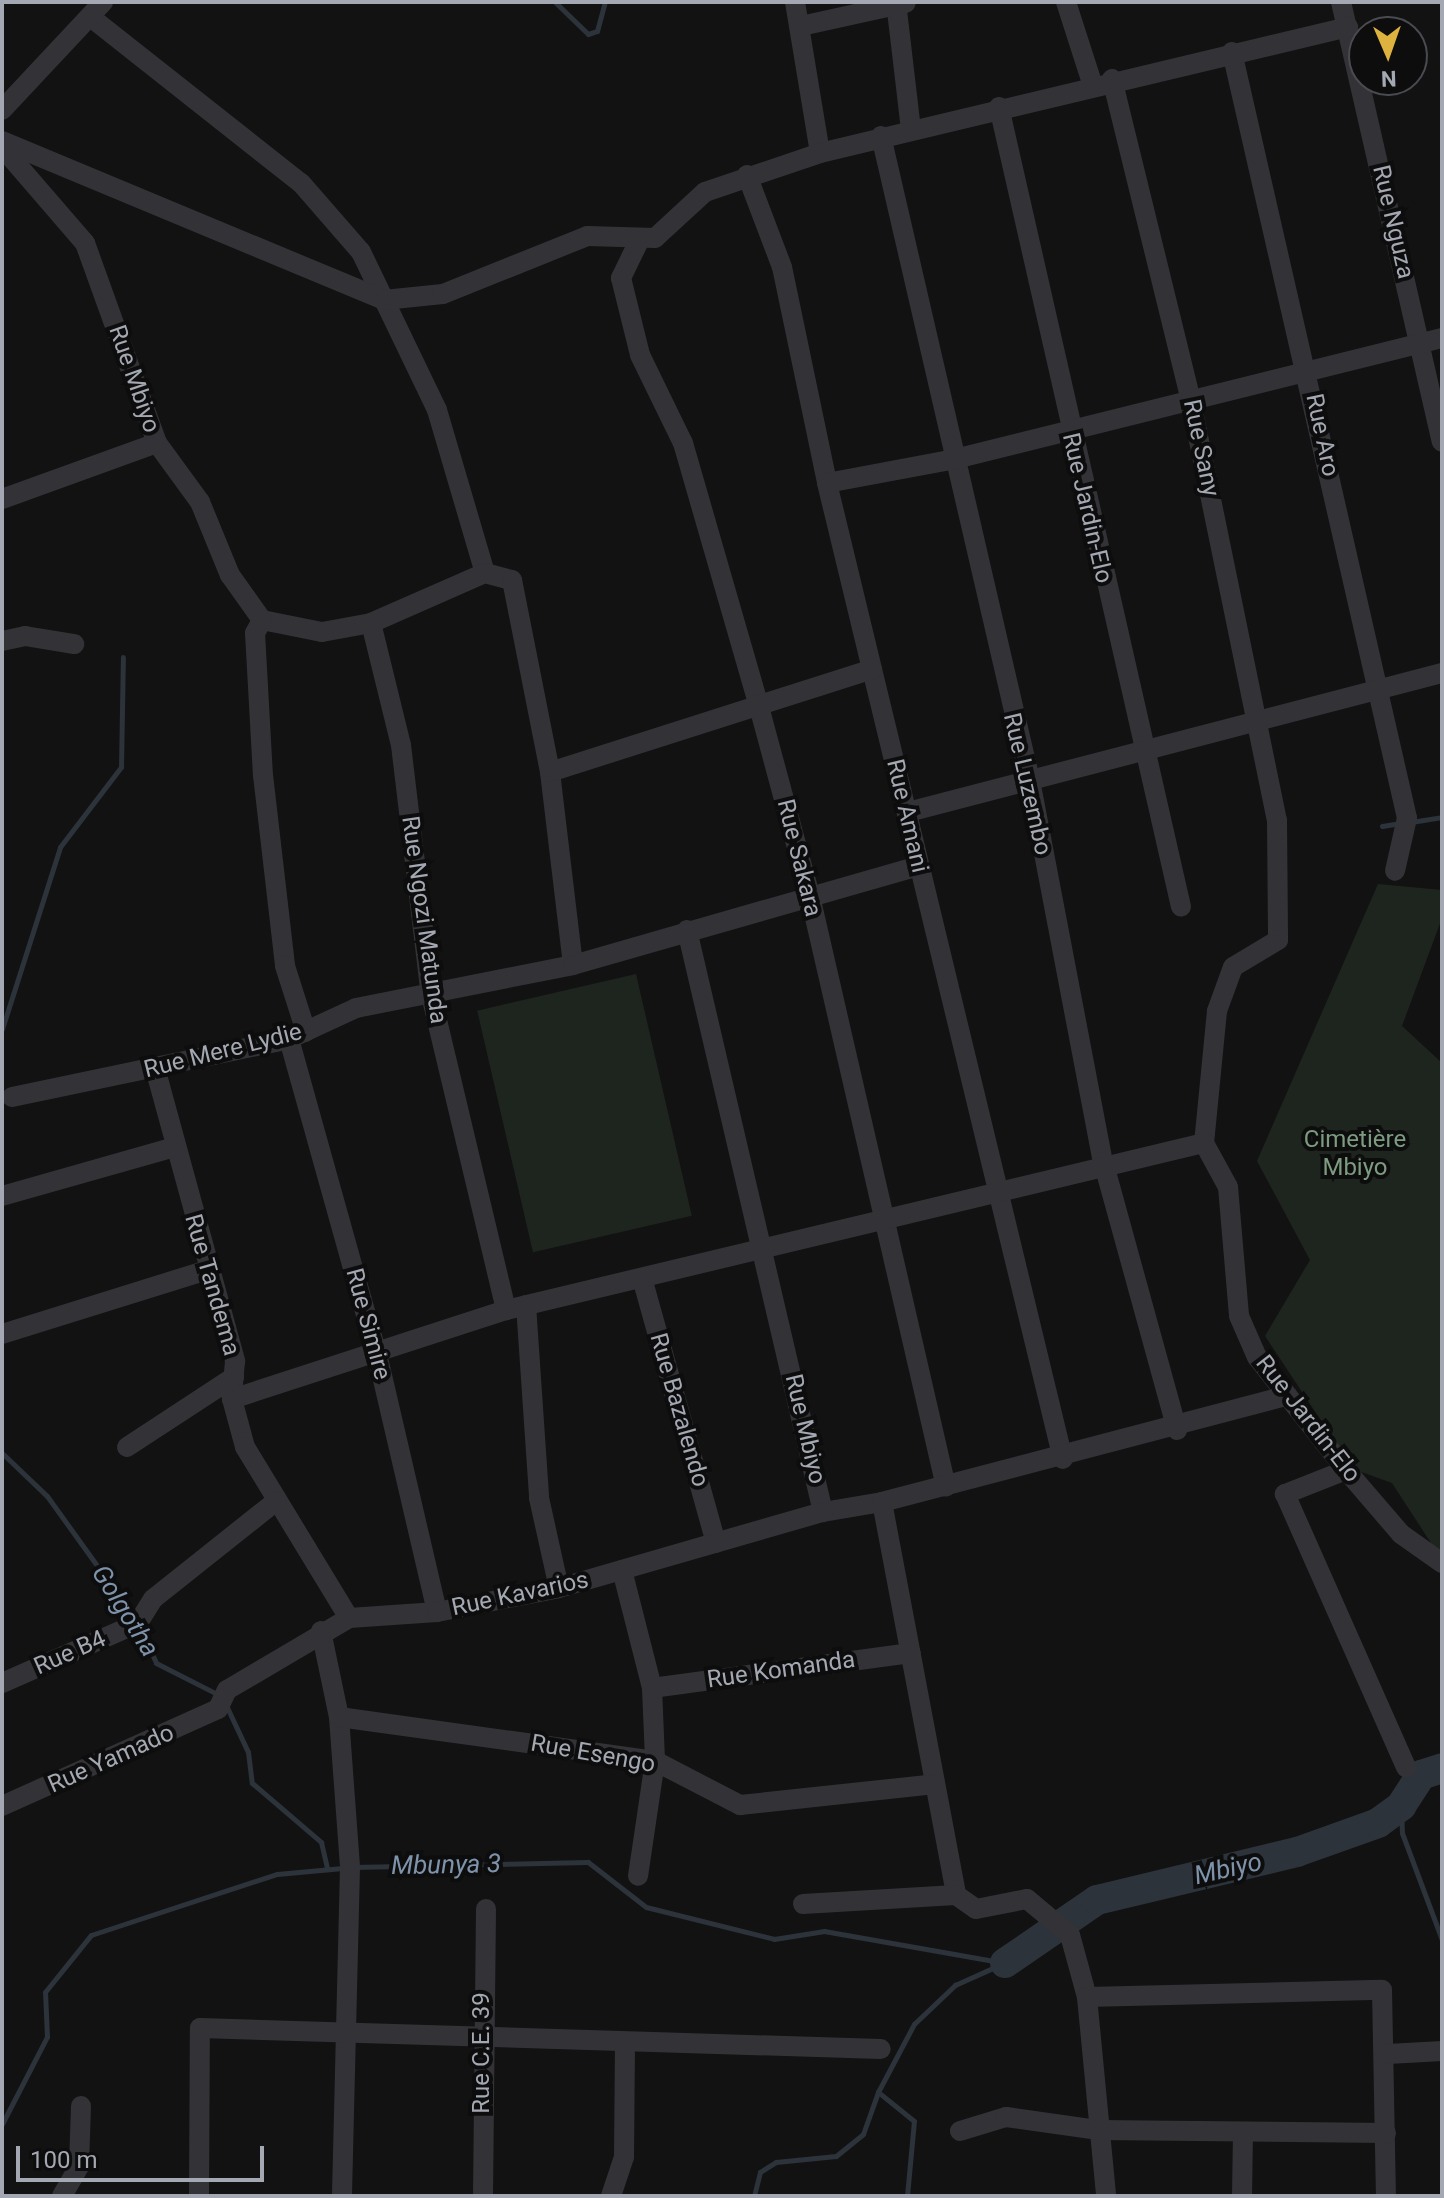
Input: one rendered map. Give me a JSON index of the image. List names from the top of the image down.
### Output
{
  "streets": {
    "street": [
      "Rue Nguza",
      "Rue Mbiyo",
      "Rue Aro",
      "Rue Sany",
      "Rue Jardin-Elo",
      "Rue Luzembo",
      "Rue Amani",
      "Rue Sakara",
      "Rue Ngozi Matunda",
      "Rue Mere Lydie",
      "Rue Tandema",
      "Rue Simire",
      "Rue Bazalendo",
      "Rue Kavarios",
      "Rue B4",
      "Rue Komanda",
      "Rue Esengo",
      "Rue Yamado",
      "Rue C.E. 39"
    ]
  },
  "crossings": [
    ["Rue Mbiyo", "Rue Jardin-Elo"],
    ["Rue Mbiyo", "Rue Luzembo"],
    ["Rue Mbiyo", "Rue Amani"],
    ["Rue Mbiyo", "Rue Sakara"],
    ["Rue Mbiyo", "Rue Mere Lydie"],
    ["Rue Mbiyo", "Rue Simire"],
    ["Rue Mbiyo", "Rue Kavarios"],
    ["Rue Sany", "Rue Jardin-Elo"],
    ["Rue Amani", "Rue Mere Lydie"],
    ["Rue Sakara", "Rue Mere Lydie"],
    ["Rue Ngozi Matunda", "Rue Mere Lydie"],
    ["Rue Ngozi Matunda", "Rue Kavarios"],
    ["Rue Mere Lydie", "Rue Tandema"],
    ["Rue Mere Lydie", "Rue Simire"],
    ["Rue Tandema", "Rue Kavarios"],
    ["Rue Tandema", "Rue B4"],
    ["Rue Simire", "Rue Kavarios"],
    ["Rue Bazalendo", "Rue Kavarios"],
    ["Rue Kavarios", "Rue Yamado"]
  ],
  "water": ["Golgotha", "Mbunya 3", "Mbiyo"],
  "parks": ["Cimetière Mbiyo"],
  "scale_bar": "100 m",
  "north": "bottom"
}
